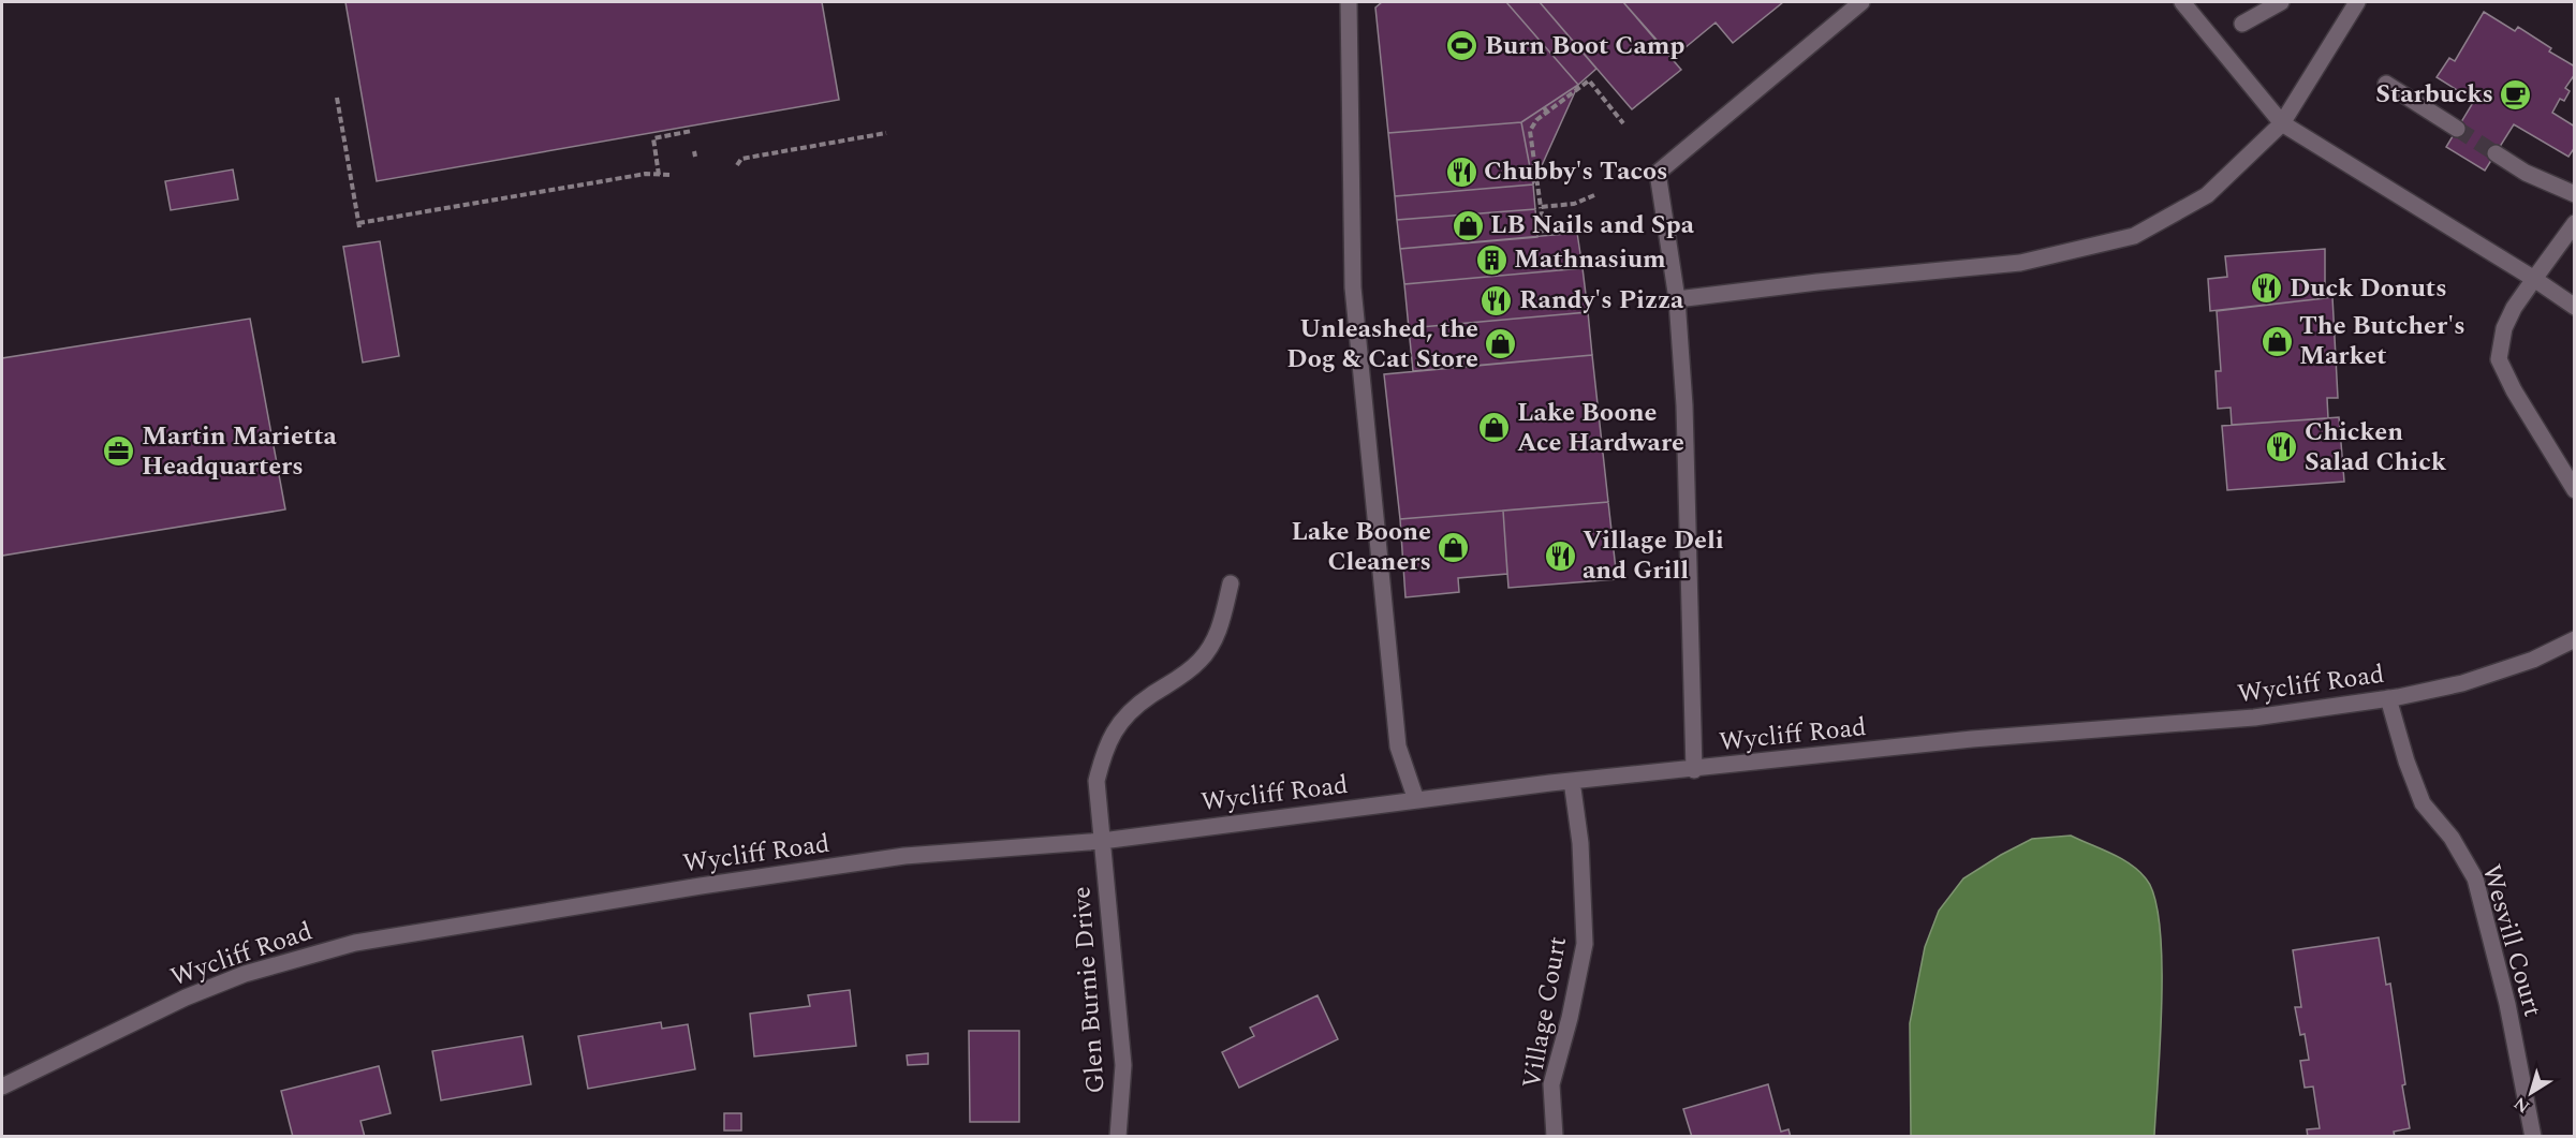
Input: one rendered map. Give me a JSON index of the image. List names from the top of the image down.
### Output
{
  "streets": {
    "street": [
      "Wycliff Road",
      "Wesvill Court",
      "Glen Burnie Drive",
      "Village Court"
    ]
  },
  "crossings": [
    ["Wycliff Road", "Wesvill Court"],
    ["Wycliff Road", "Glen Burnie Drive"],
    ["Wycliff Road", "Village Court"]
  ],
  "places": {
    "sports": ["Burn Boot Camp"],
    "cafe": ["Starbucks"],
    "restaurant": [
      "Chubby's Tacos",
      "Duck Donuts",
      "Randy's Pizza",
      "Chicken Salad Chick",
      "Village Deli and Grill"
    ],
    "shop": [
      "LB Nails and Spa",
      "The Butcher's Market",
      "Unleashed, the Dog & Cat Store",
      "Lake Boone Ace Hardware",
      "Lake Boone Cleaners"
    ],
    "building": ["Mathnasium"],
    "office": ["Martin Marietta Headquarters"]
  },
  "north": "bottom left"
}
